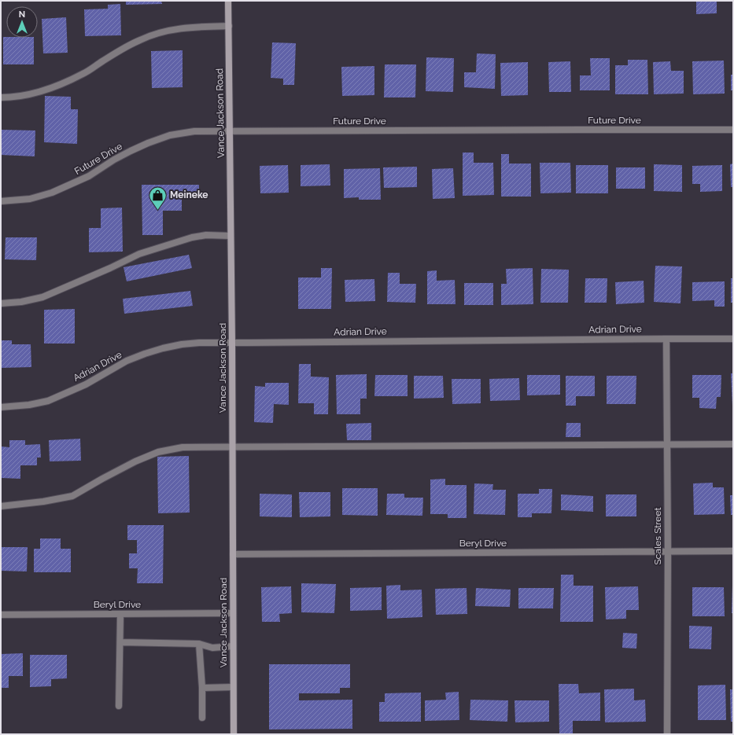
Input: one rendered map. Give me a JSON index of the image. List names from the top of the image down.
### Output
{
  "streets": {
    "main road": ["Vance Jackson Road"],
    "street": [
      "Future Drive",
      "Adrian Drive",
      "Scales Street",
      "Beryl Drive"
    ]
  },
  "crossings": [
    ["Vance Jackson Road", "Future Drive"],
    ["Vance Jackson Road", "Adrian Drive"],
    ["Vance Jackson Road", "Beryl Drive"],
    ["Adrian Drive", "Scales Street"],
    ["Scales Street", "Beryl Drive"]
  ],
  "places": {
    "shop": ["Meineke"]
  },
  "north": "top"
}
